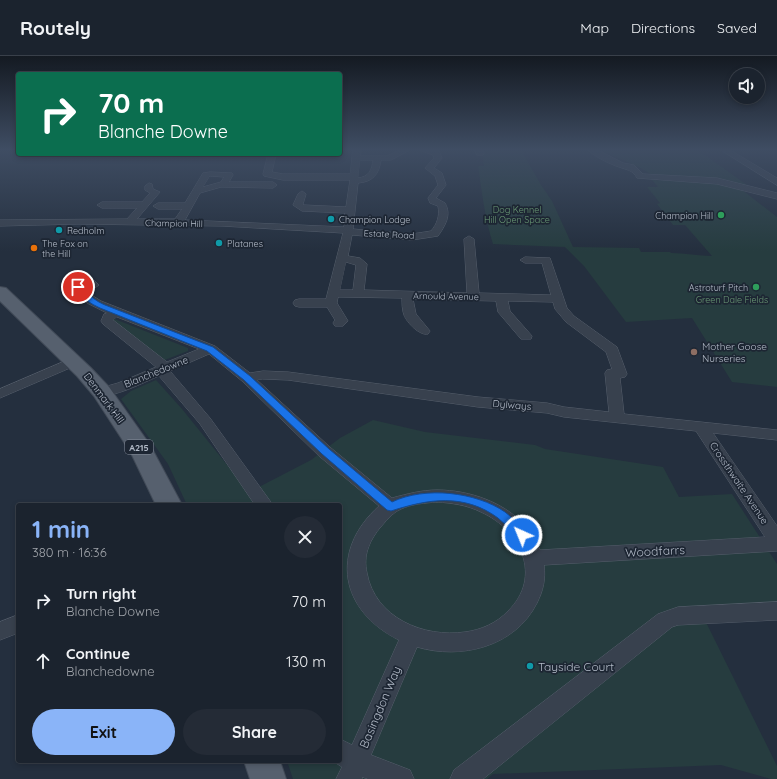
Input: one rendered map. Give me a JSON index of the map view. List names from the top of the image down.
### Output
{
  "streets": {
    "main road": ["Denmark Hill", "A215"],
    "street": [
      "Champion Hill",
      "Estate Road",
      "Arnould Avenue",
      "Blanchedowne",
      "Dylways",
      "Crossthwaite Avenue",
      "Woodfarrs",
      "Basingdon Way"
    ]
  },
  "crossings": [
    ["Champion Hill", "Estate Road"],
    ["Blanchedowne", "Denmark Hill"],
    ["Blanchedowne", "Dylways"],
    ["Dylways", "Crossthwaite Avenue"]
  ],
  "parks": ["Dog Kennel Hill Open Space", "Green Dale Fields"],
  "places": [
    "Champion Hill",
    "Champion Lodge",
    "Redholm",
    "Platanes",
    "The Fox on the Hill",
    "Astroturf Pitch",
    "Mother Goose Nurseries",
    "Tayside Court"
  ],
  "page": {
    "header": "Routely",
    "nav": ["Map", "Directions", "Saved"],
    "turn": ["70 m", "Blanche Downe"],
    "heading": ["1 min", "380 m · 16:36"],
    "list": [
      {
        "name": "Turn right",
        "note": "Blanche Downe",
        "value": "70 m"
      },
      {
        "name": "Continue",
        "note": "Blanchedowne",
        "value": "130 m"
      }
    ],
    "buttons": ["Exit", "Share"]
  }
}
